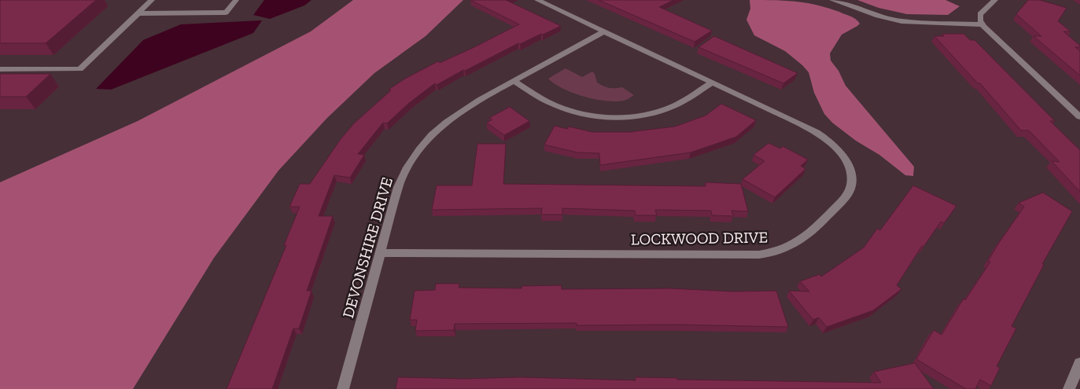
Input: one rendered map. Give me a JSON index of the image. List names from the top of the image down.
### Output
{
  "streets": {
    "street": ["LOCKWOOD DRIVE", "DEVONSHIRE DRIVE"]
  },
  "crossings": [
    ["LOCKWOOD DRIVE", "DEVONSHIRE DRIVE"]
  ]
}
